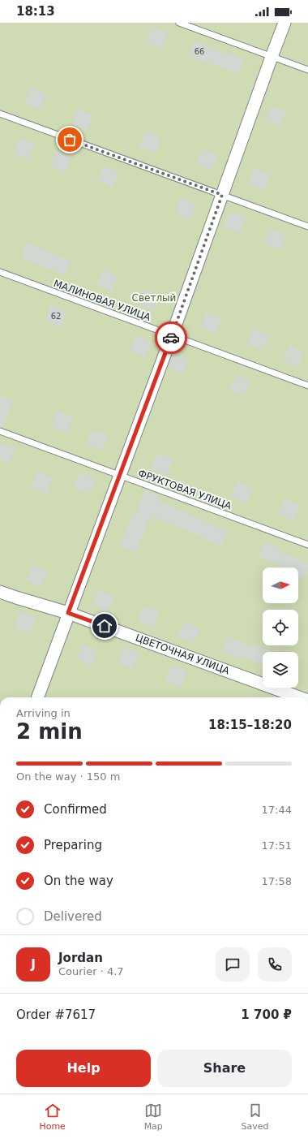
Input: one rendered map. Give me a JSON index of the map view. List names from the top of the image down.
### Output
{
  "streets": {
    "street": ["ЦВЕТОЧНАЯ УЛИЦА"],
    "lane": ["МАЛИНОВАЯ УЛИЦА", "ФРУКТОВАЯ УЛИЦА"]
  },
  "parks": ["Светлый"],
  "house_numbers": ["66", "62"],
  "north": "right",
  "page": {
    "status": "18:13",
    "heading": ["2 min", "Arriving in", "18:15–18:20"],
    "panel": [
      "Jordan",
      "Courier · 4.7",
      "Order #7617",
      "1 700 ₽"
    ],
    "bar": "On the way · 150 m",
    "list": [
      ["Confirmed", "17:44"],
      ["Preparing", "17:51"],
      ["On the way", "17:58"],
      "Delivered"
    ],
    "round": "J",
    "buttons": ["Help", "Share"],
    "tabs": ["Home", "Map", "Saved"]
  }
}
